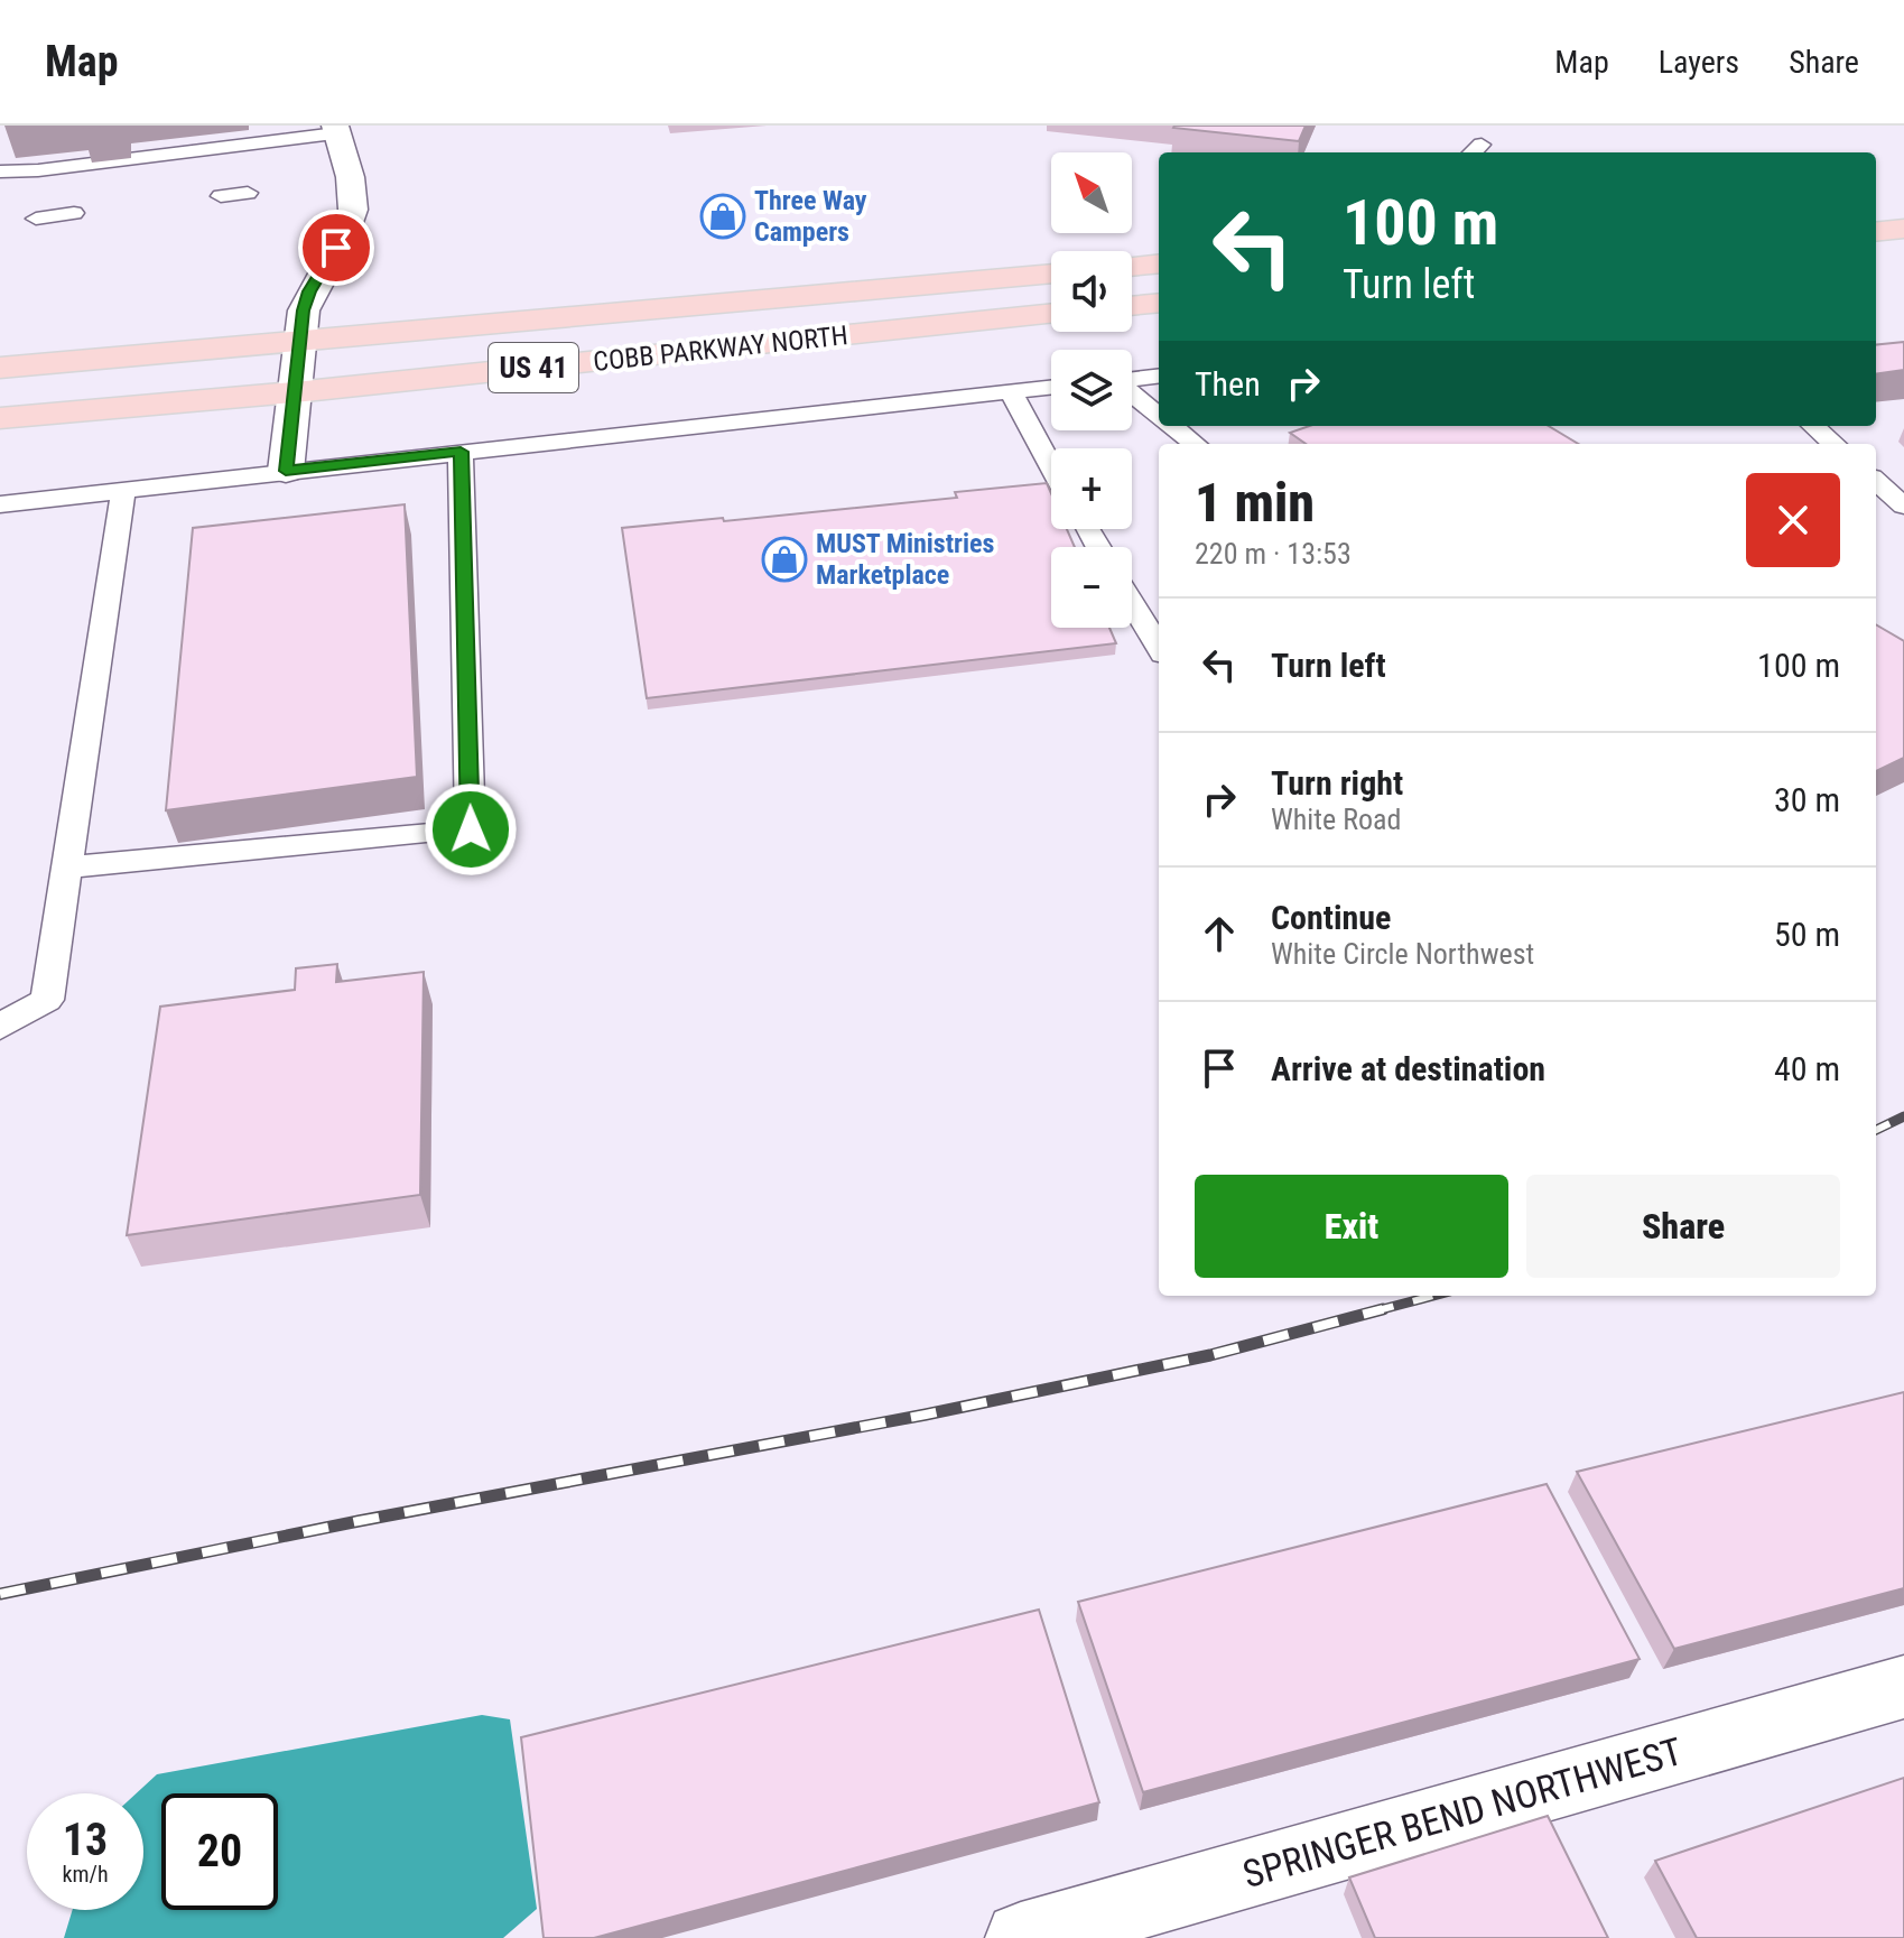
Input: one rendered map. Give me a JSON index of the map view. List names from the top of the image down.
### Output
{
  "streets": {
    "main road": ["COBB PARKWAY NORTH", "US 41"],
    "street": ["SPRINGER BEND NORTHWEST"]
  },
  "places": {
    "shop": ["Three Way Campers", "MUST Ministries Marketplace"]
  },
  "north": "top left",
  "page": {
    "header": "Map",
    "nav": ["Map", "Layers", "Share"],
    "map_buttons": ["+", "−"],
    "turn": ["100 m", "Turn left"],
    "then": "Then",
    "heading": ["1 min", "220 m · 13:53"],
    "list": [
      {
        "name": "Turn left",
        "value": "100 m"
      },
      {
        "name": "Turn right",
        "note": "White Road",
        "value": "30 m"
      },
      {
        "name": "Continue",
        "note": "White Circle Northwest",
        "value": "50 m"
      },
      {
        "name": "Arrive at destination",
        "value": "40 m"
      }
    ],
    "buttons": ["Exit", "Share"],
    "speed": "13 km/h",
    "limit": "20"
  }
}
